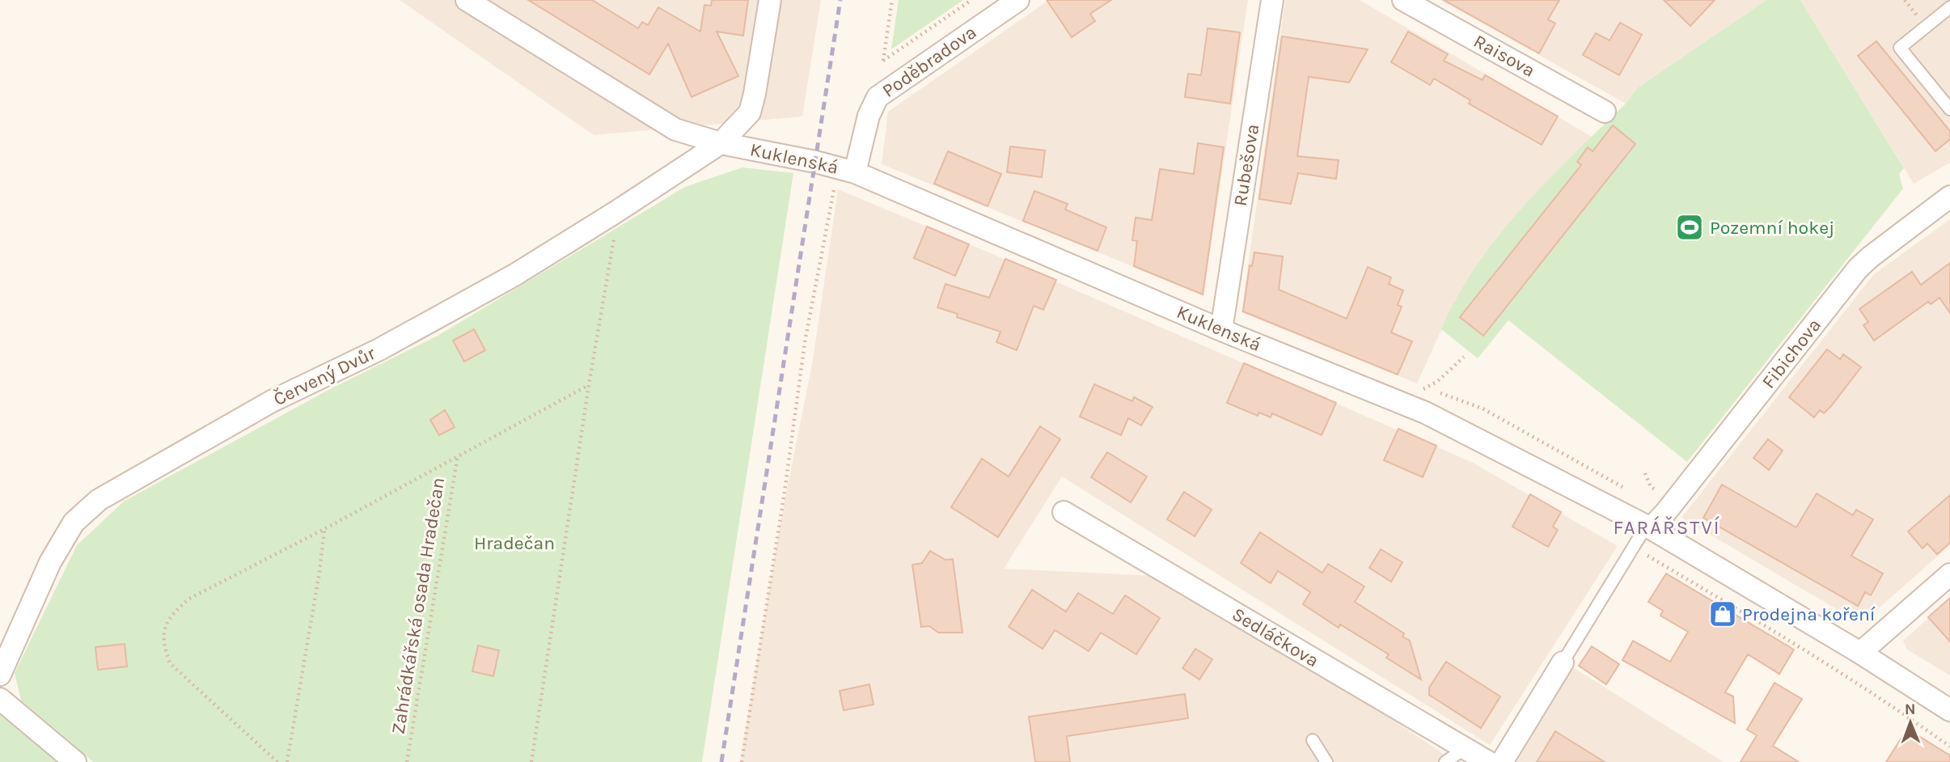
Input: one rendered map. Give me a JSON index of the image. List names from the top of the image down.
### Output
{
  "streets": {
    "street": [
      "Raisova",
      "Poděbradova",
      "Kuklenská",
      "Rubešova",
      "Fibichova",
      "Červený Dvůr",
      "Sedláčkova"
    ],
    "path": ["Zahrádkářská osada Hradečan"]
  },
  "crossings": [
    ["Poděbradova", "Kuklenská"],
    ["Kuklenská", "Rubešova"],
    ["Kuklenská", "Fibichova"],
    ["Kuklenská", "Červený Dvůr"]
  ],
  "districts": ["FARÁŘSTVÍ"],
  "parks": ["Hradečan"],
  "places": {
    "sports": ["Pozemní hokej"],
    "shop": ["Prodejna koření"]
  },
  "north": "top"
}
